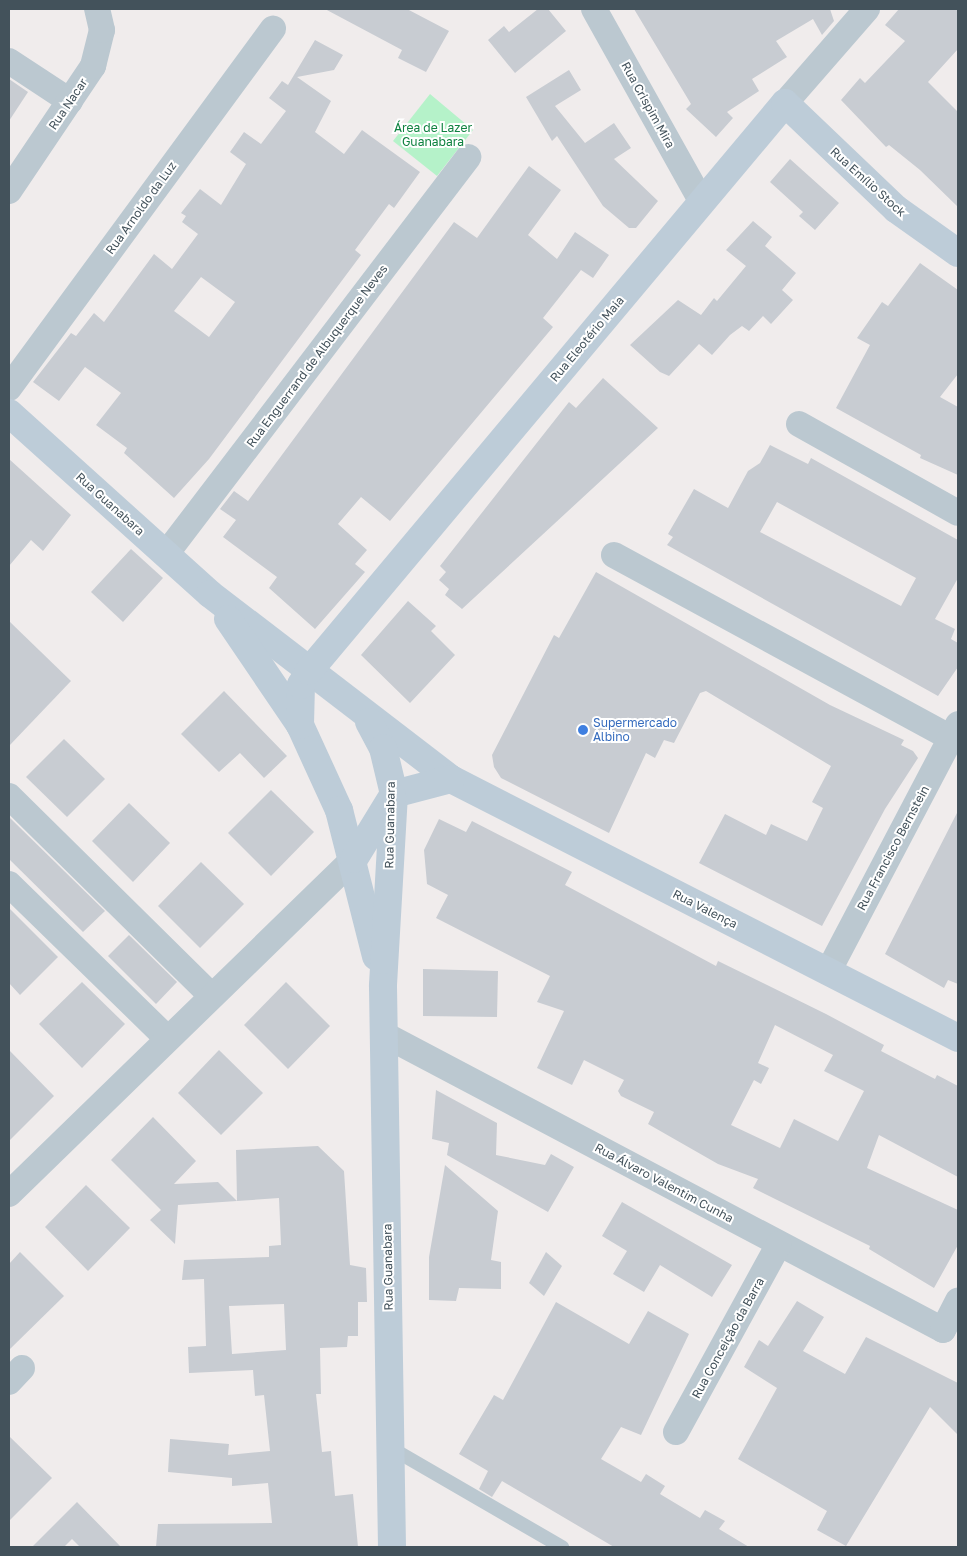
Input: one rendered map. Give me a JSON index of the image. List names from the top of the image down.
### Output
{
  "streets": {
    "main road": [
      "Rua Emílio Stock",
      "Rua Eleotério Maia",
      "Rua Guanabara",
      "Rua Valença"
    ],
    "street": [
      "Rua Nacar",
      "Rua Crispim Mira",
      "Rua Arnoldo da Luz",
      "Rua Enguerrand de Albuquerque Neves",
      "Rua Francisco Bernstein",
      "Rua Álvaro Valentim Cunha",
      "Rua Conceição da Barra"
    ]
  },
  "crossings": [
    ["Rua Crispim Mira", "Rua Eleotério Maia"],
    ["Rua Emílio Stock", "Rua Eleotério Maia"],
    ["Rua Eleotério Maia", "Rua Guanabara"],
    ["Rua Enguerrand de Albuquerque Neves", "Rua Guanabara"],
    ["Rua Guanabara", "Rua Valença"],
    ["Rua Guanabara", "Rua Álvaro Valentim Cunha"],
    ["Rua Francisco Bernstein", "Rua Valença"],
    ["Rua Álvaro Valentim Cunha", "Rua Conceição da Barra"]
  ],
  "parks": ["Área de Lazer Guanabara"],
  "places": ["Supermercado Albino"]
}
